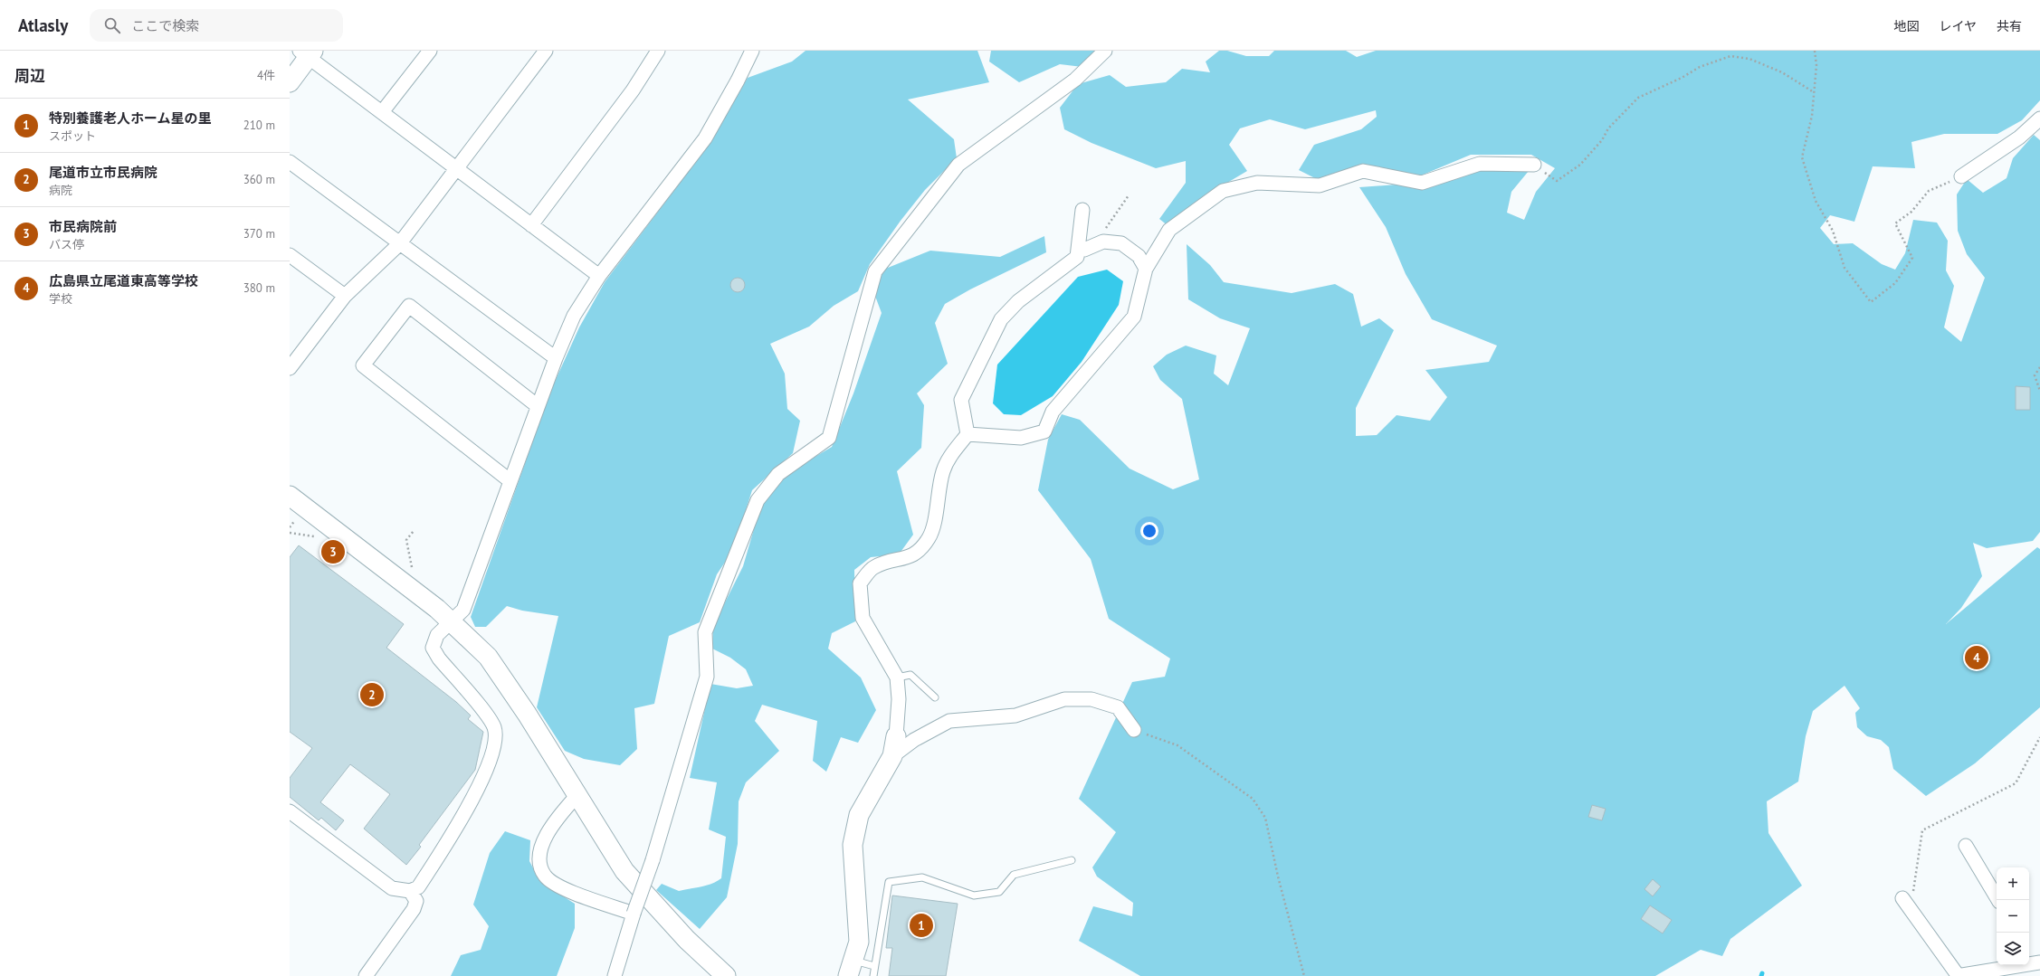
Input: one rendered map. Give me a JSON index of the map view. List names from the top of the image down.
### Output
{
  "page": {
    "header": "Atlasly",
    "search": "ここで検索",
    "nav": ["地図", "レイヤ", "共有"],
    "heading": ["周辺", "4件"],
    "list": [
      {
        "mark": "1",
        "name": "特別養護老人ホーム星の里",
        "note": "スポット",
        "value": "210 m"
      },
      {
        "mark": "2",
        "name": "尾道市立市民病院",
        "note": "病院",
        "value": "360 m"
      },
      {
        "mark": "3",
        "name": "市民病院前",
        "note": "バス停",
        "value": "370 m"
      },
      {
        "mark": "4",
        "name": "広島県立尾道東高等学校",
        "note": "学校",
        "value": "380 m"
      }
    ],
    "pins": [
      "3",
      "4",
      "2",
      "1"
    ],
    "map_buttons": ["+", "−"]
  }
}
